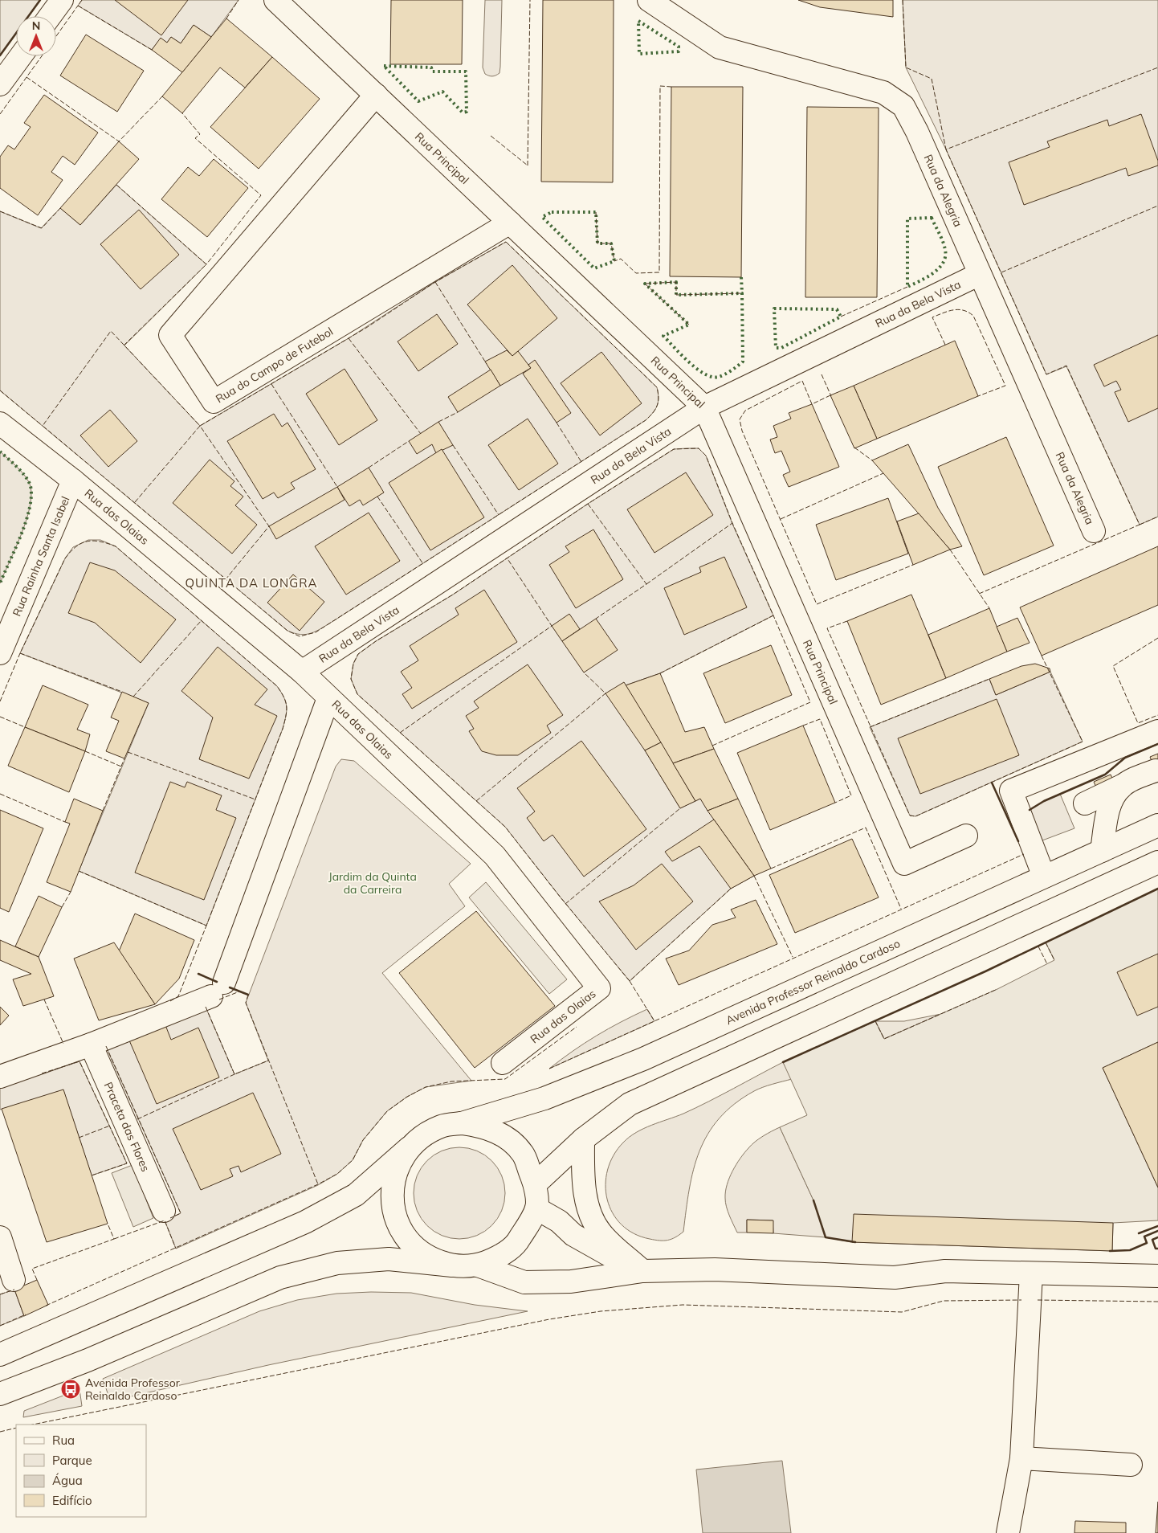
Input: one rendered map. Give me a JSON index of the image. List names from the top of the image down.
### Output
{
  "streets": {
    "street": [
      "Rua Principal",
      "Rua da Alegria",
      "Rua da Bela Vista",
      "Rua do Campo de Futebol",
      "Rua das Olaias",
      "Rua Rainha Santa Isabel",
      "Avenida Professor Reinaldo Cardoso",
      "Praceta das Flores"
    ]
  },
  "crossings": [
    ["Rua Principal", "Rua da Bela Vista"],
    ["Rua Principal", "Rua do Campo de Futebol"],
    ["Rua da Alegria", "Rua da Bela Vista"],
    ["Rua da Bela Vista", "Rua das Olaias"],
    ["Rua das Olaias", "Rua Rainha Santa Isabel"]
  ],
  "districts": ["QUINTA DA LONGRA"],
  "parks": ["Jardim da Quinta da Carreira"],
  "places": {
    "bus stop": ["Avenida Professor Reinaldo Cardoso"]
  },
  "legend": [
    "Rua",
    "Parque",
    "Água",
    "Edifício"
  ],
  "north": "top"
}
